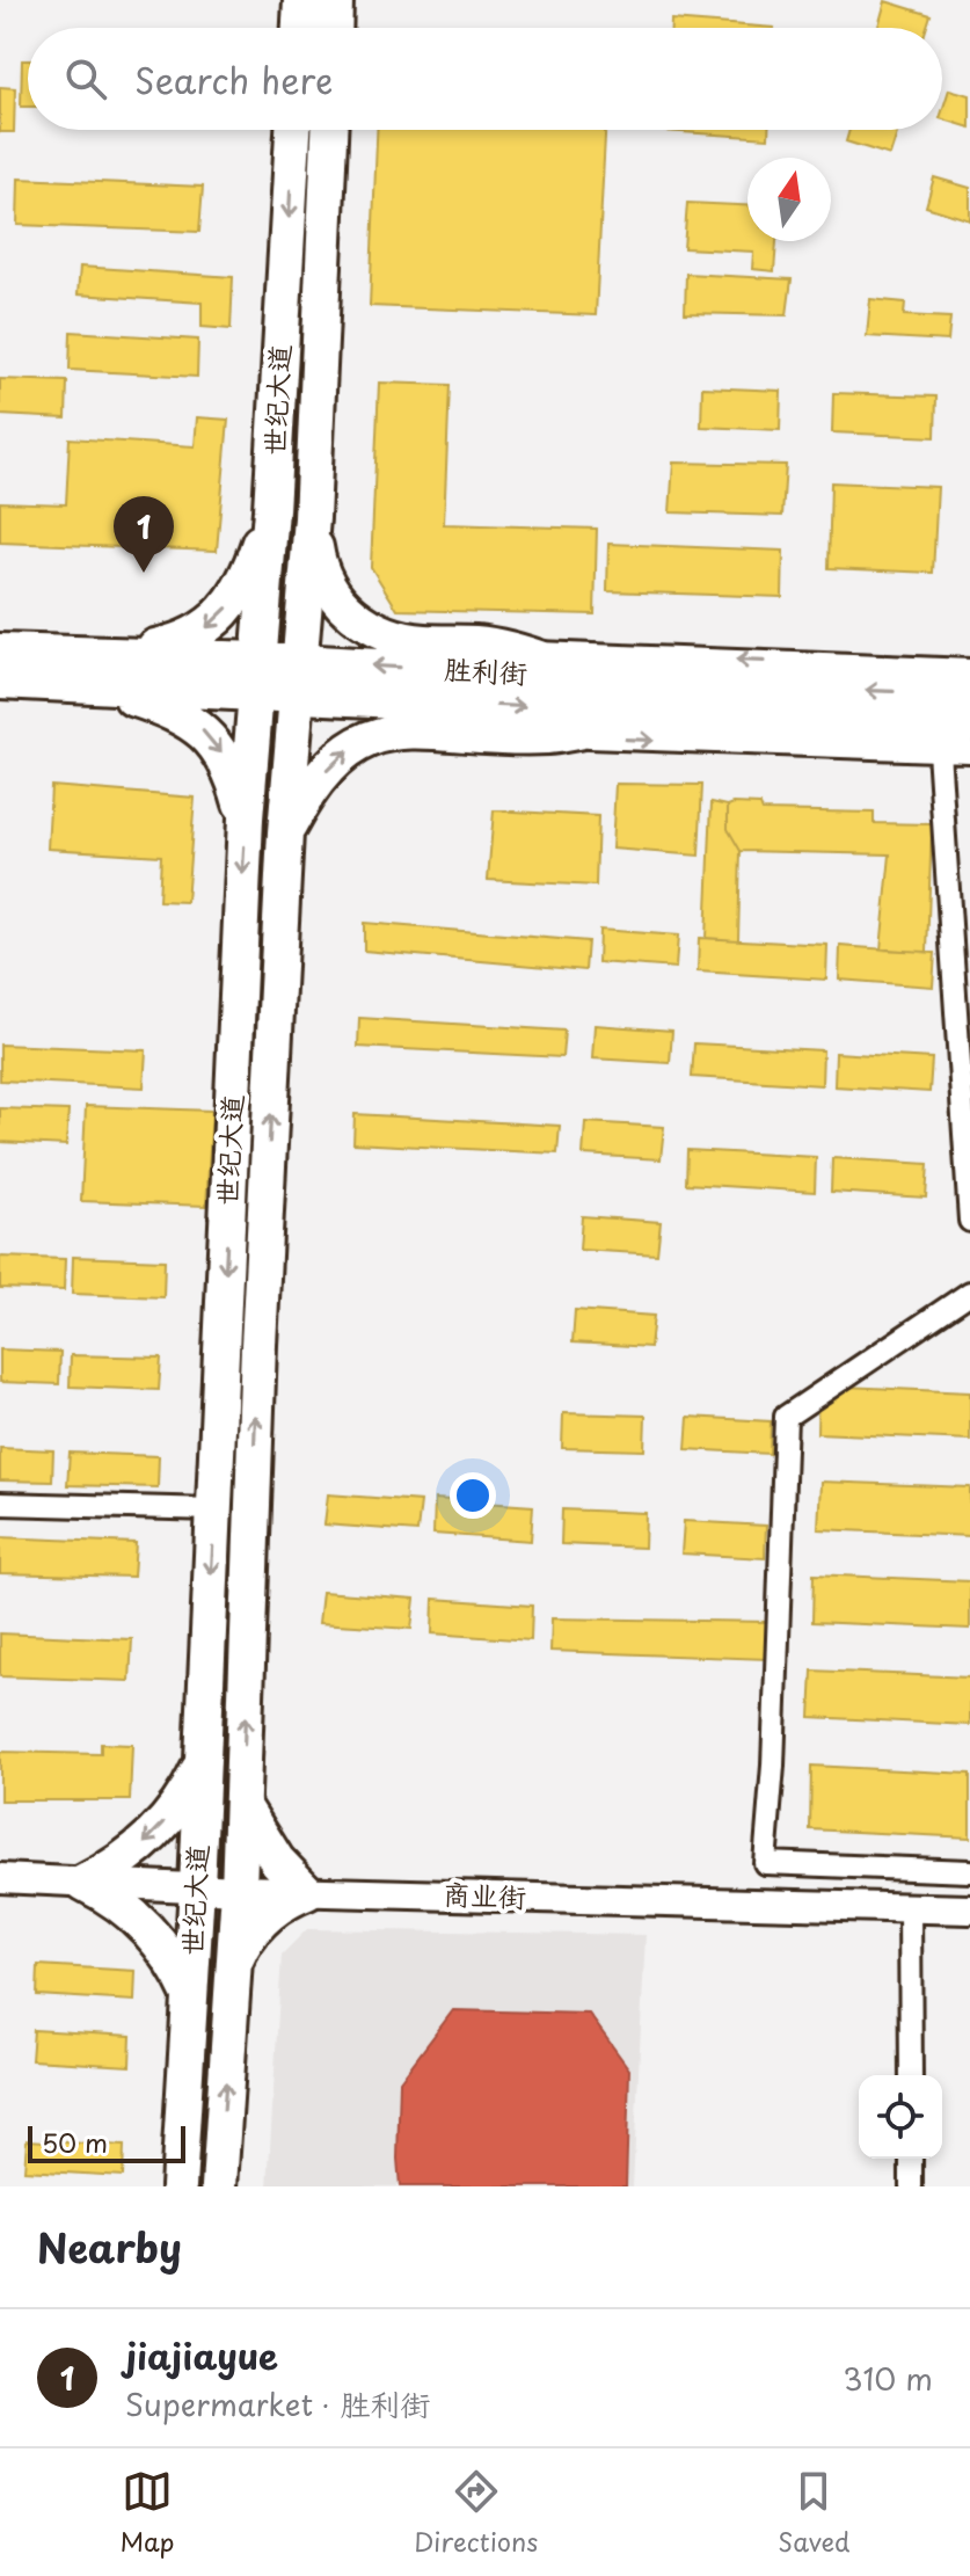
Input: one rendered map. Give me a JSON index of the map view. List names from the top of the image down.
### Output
{
  "streets": {
    "main road": ["世纪大道", "胜利街"],
    "street": ["商业街"]
  },
  "crossings": [
    ["世纪大道", "胜利街"],
    ["世纪大道", "商业街"]
  ],
  "scale_bar": "50 m",
  "north": "top",
  "page": {
    "search": "Search here",
    "pins": "1",
    "scale": "50 m",
    "heading": "Nearby",
    "list": [
      {
        "mark": "1",
        "name": "jiajiayue",
        "note": "Supermarket · 胜利街",
        "value": "310 m"
      }
    ],
    "nav": ["Map", "Directions", "Saved"]
  }
}
